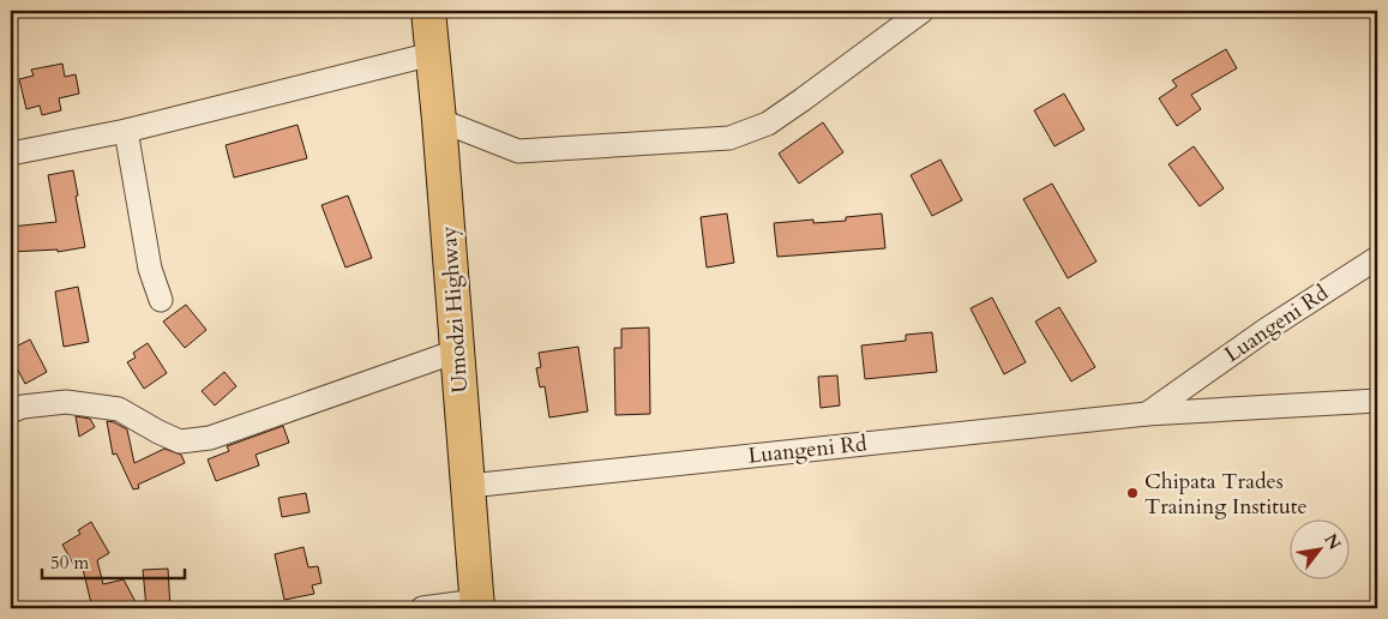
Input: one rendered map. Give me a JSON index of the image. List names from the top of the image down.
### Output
{
  "streets": {
    "highway": ["Umodzi Highway"],
    "street": ["Luangeni Rd"]
  },
  "crossings": [
    ["Umodzi Highway", "Luangeni Rd"]
  ],
  "places": ["Chipata Trades Training Institute"],
  "scale_bar": "50 m",
  "north": "top right"
}
